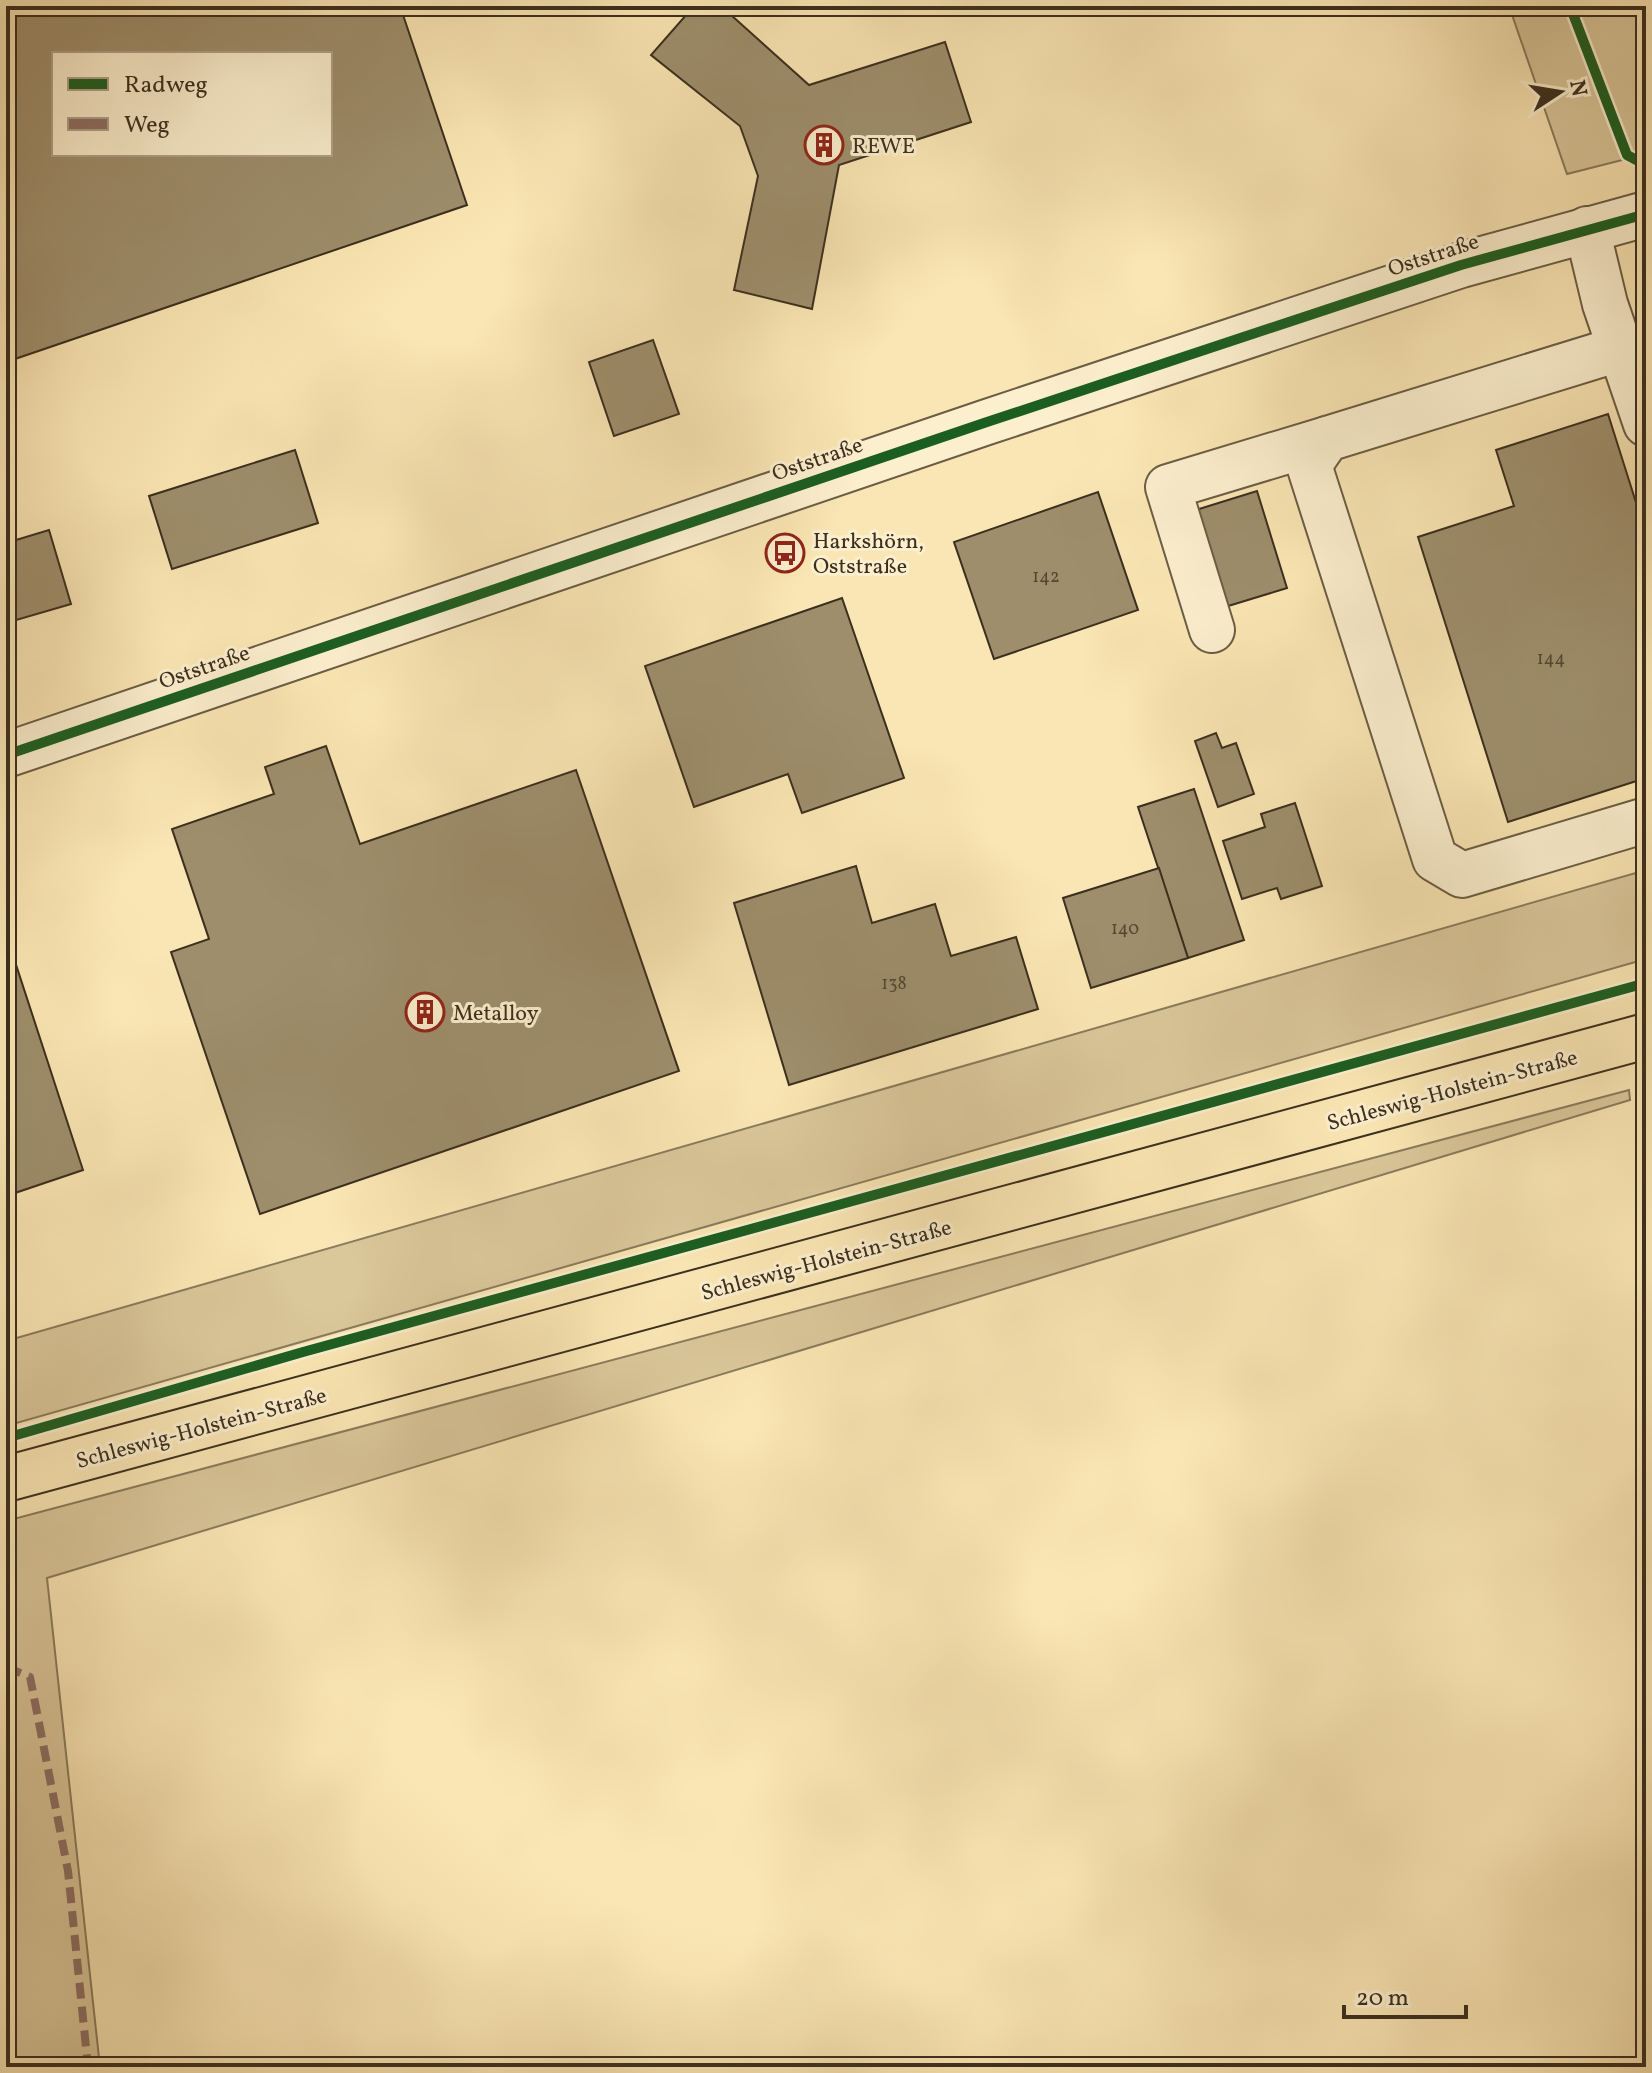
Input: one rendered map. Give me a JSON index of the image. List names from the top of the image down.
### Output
{
  "streets": {
    "main road": ["Schleswig-Holstein-Straße"],
    "street": ["Oststraße"]
  },
  "places": {
    "building": ["REWE", "Metalloy"],
    "bus stop": ["Harkshörn, Oststraße"]
  },
  "house_numbers": [
    "142",
    "144",
    "140",
    "138"
  ],
  "legend": ["Radweg", "Weg"],
  "scale_bar": "20 m",
  "north": "right"
}
